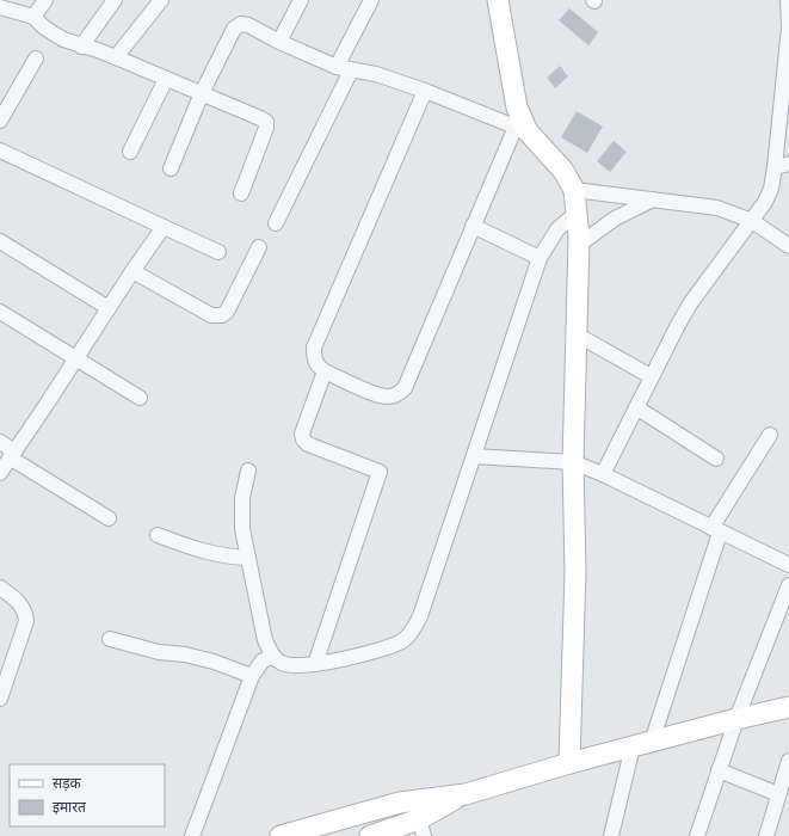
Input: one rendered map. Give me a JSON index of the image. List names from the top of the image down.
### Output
{
  "legend": ["सड़क", "इमारत"]
}
